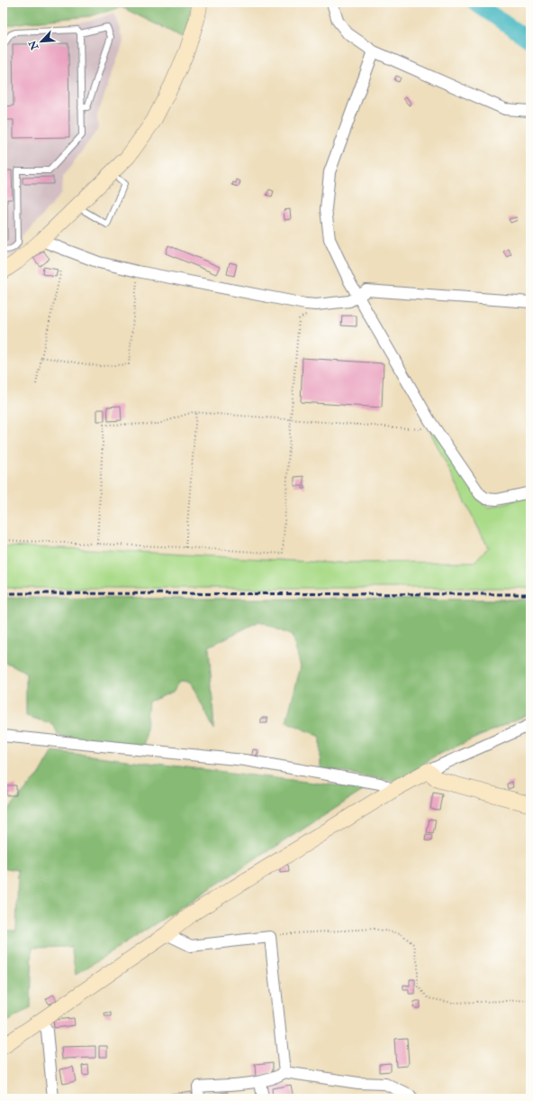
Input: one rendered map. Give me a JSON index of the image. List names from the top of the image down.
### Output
{
  "north": "bottom left"
}
